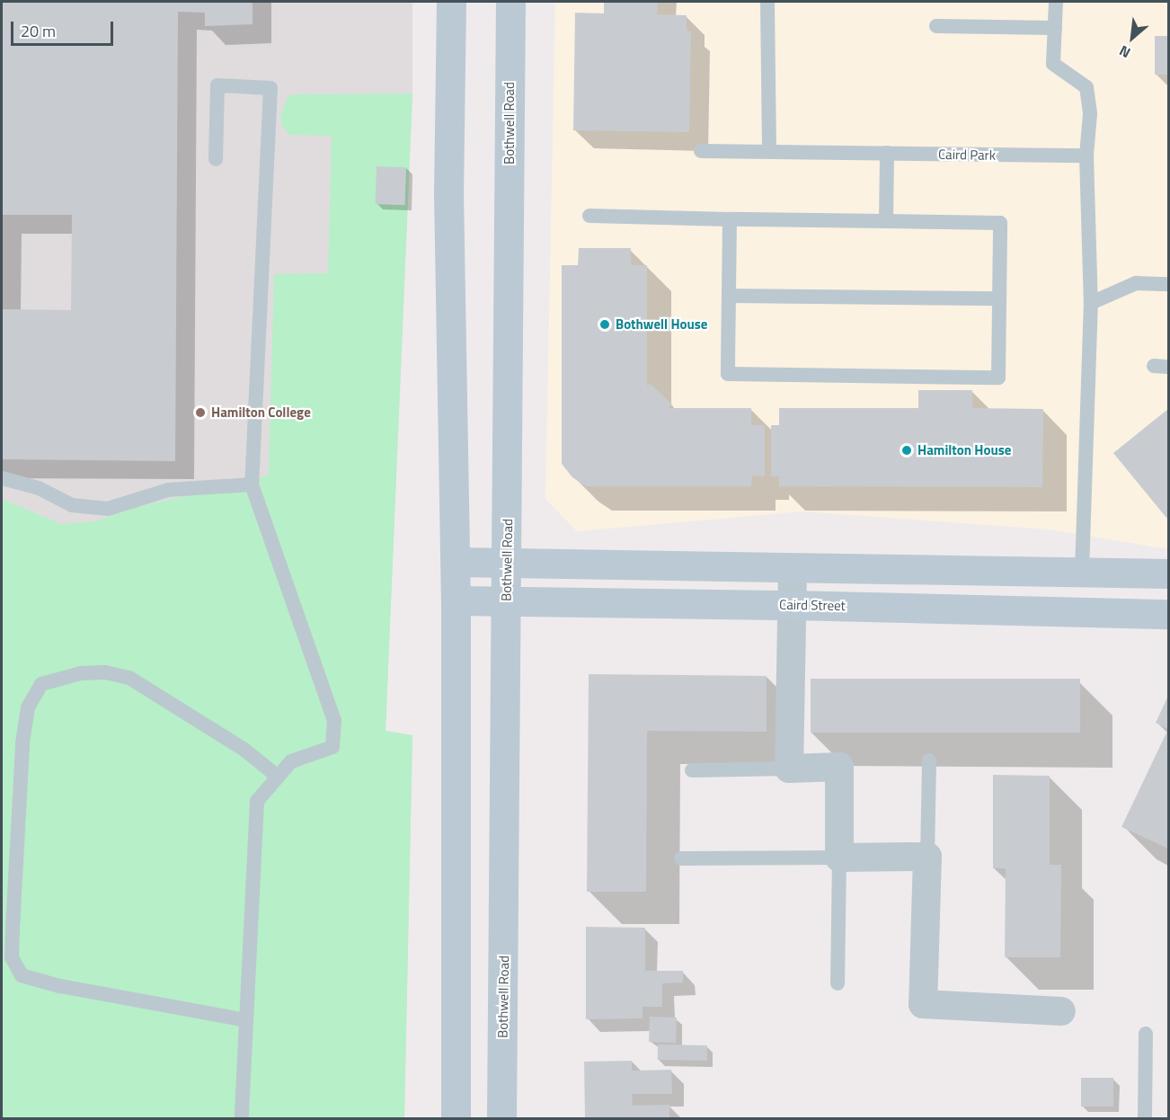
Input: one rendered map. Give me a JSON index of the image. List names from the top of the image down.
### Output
{
  "streets": {
    "main road": ["Bothwell Road", "Caird Street"],
    "lane": ["Caird Park"]
  },
  "crossings": [
    ["Bothwell Road", "Caird Street"]
  ],
  "places": ["Bothwell House", "Hamilton College", "Hamilton House"],
  "scale_bar": "20 m",
  "north": "bottom left"
}
